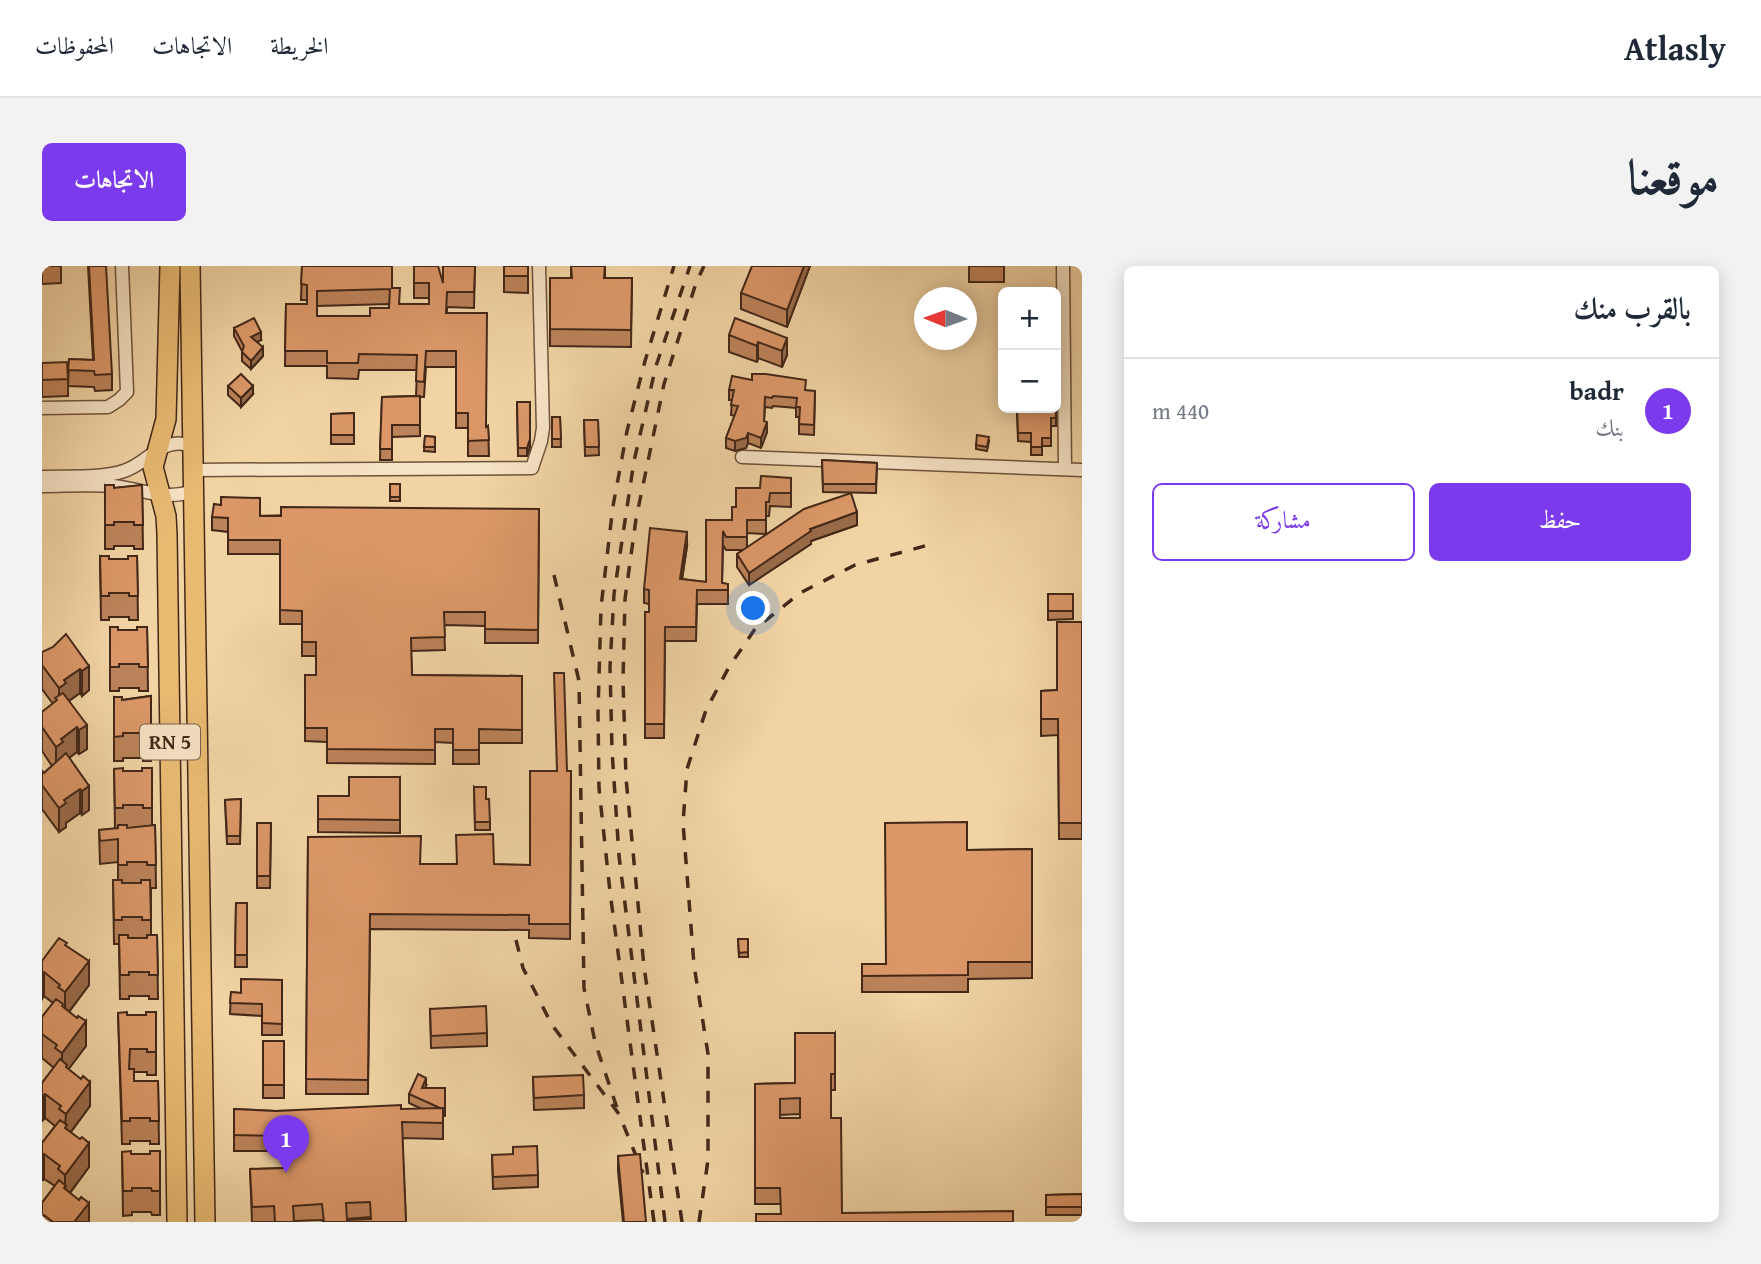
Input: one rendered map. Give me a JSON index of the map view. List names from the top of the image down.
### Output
{
  "streets": {
    "highway": ["RN 5"]
  },
  "north": "left",
  "page": {
    "header": "Atlasly",
    "nav": ["الخريطة", "الاتجاهات", "المحفوظات"],
    "title": "موقعنا",
    "buttons": [
      "الاتجاهات",
      ["حفظ", "مشاركة"]
    ],
    "heading": "بالقرب منك",
    "map_buttons": ["+", "−"],
    "list": [
      {
        "mark": "1",
        "name": "badr",
        "note": "بنك",
        "value": "440 m"
      }
    ],
    "pins": "1"
  }
}
